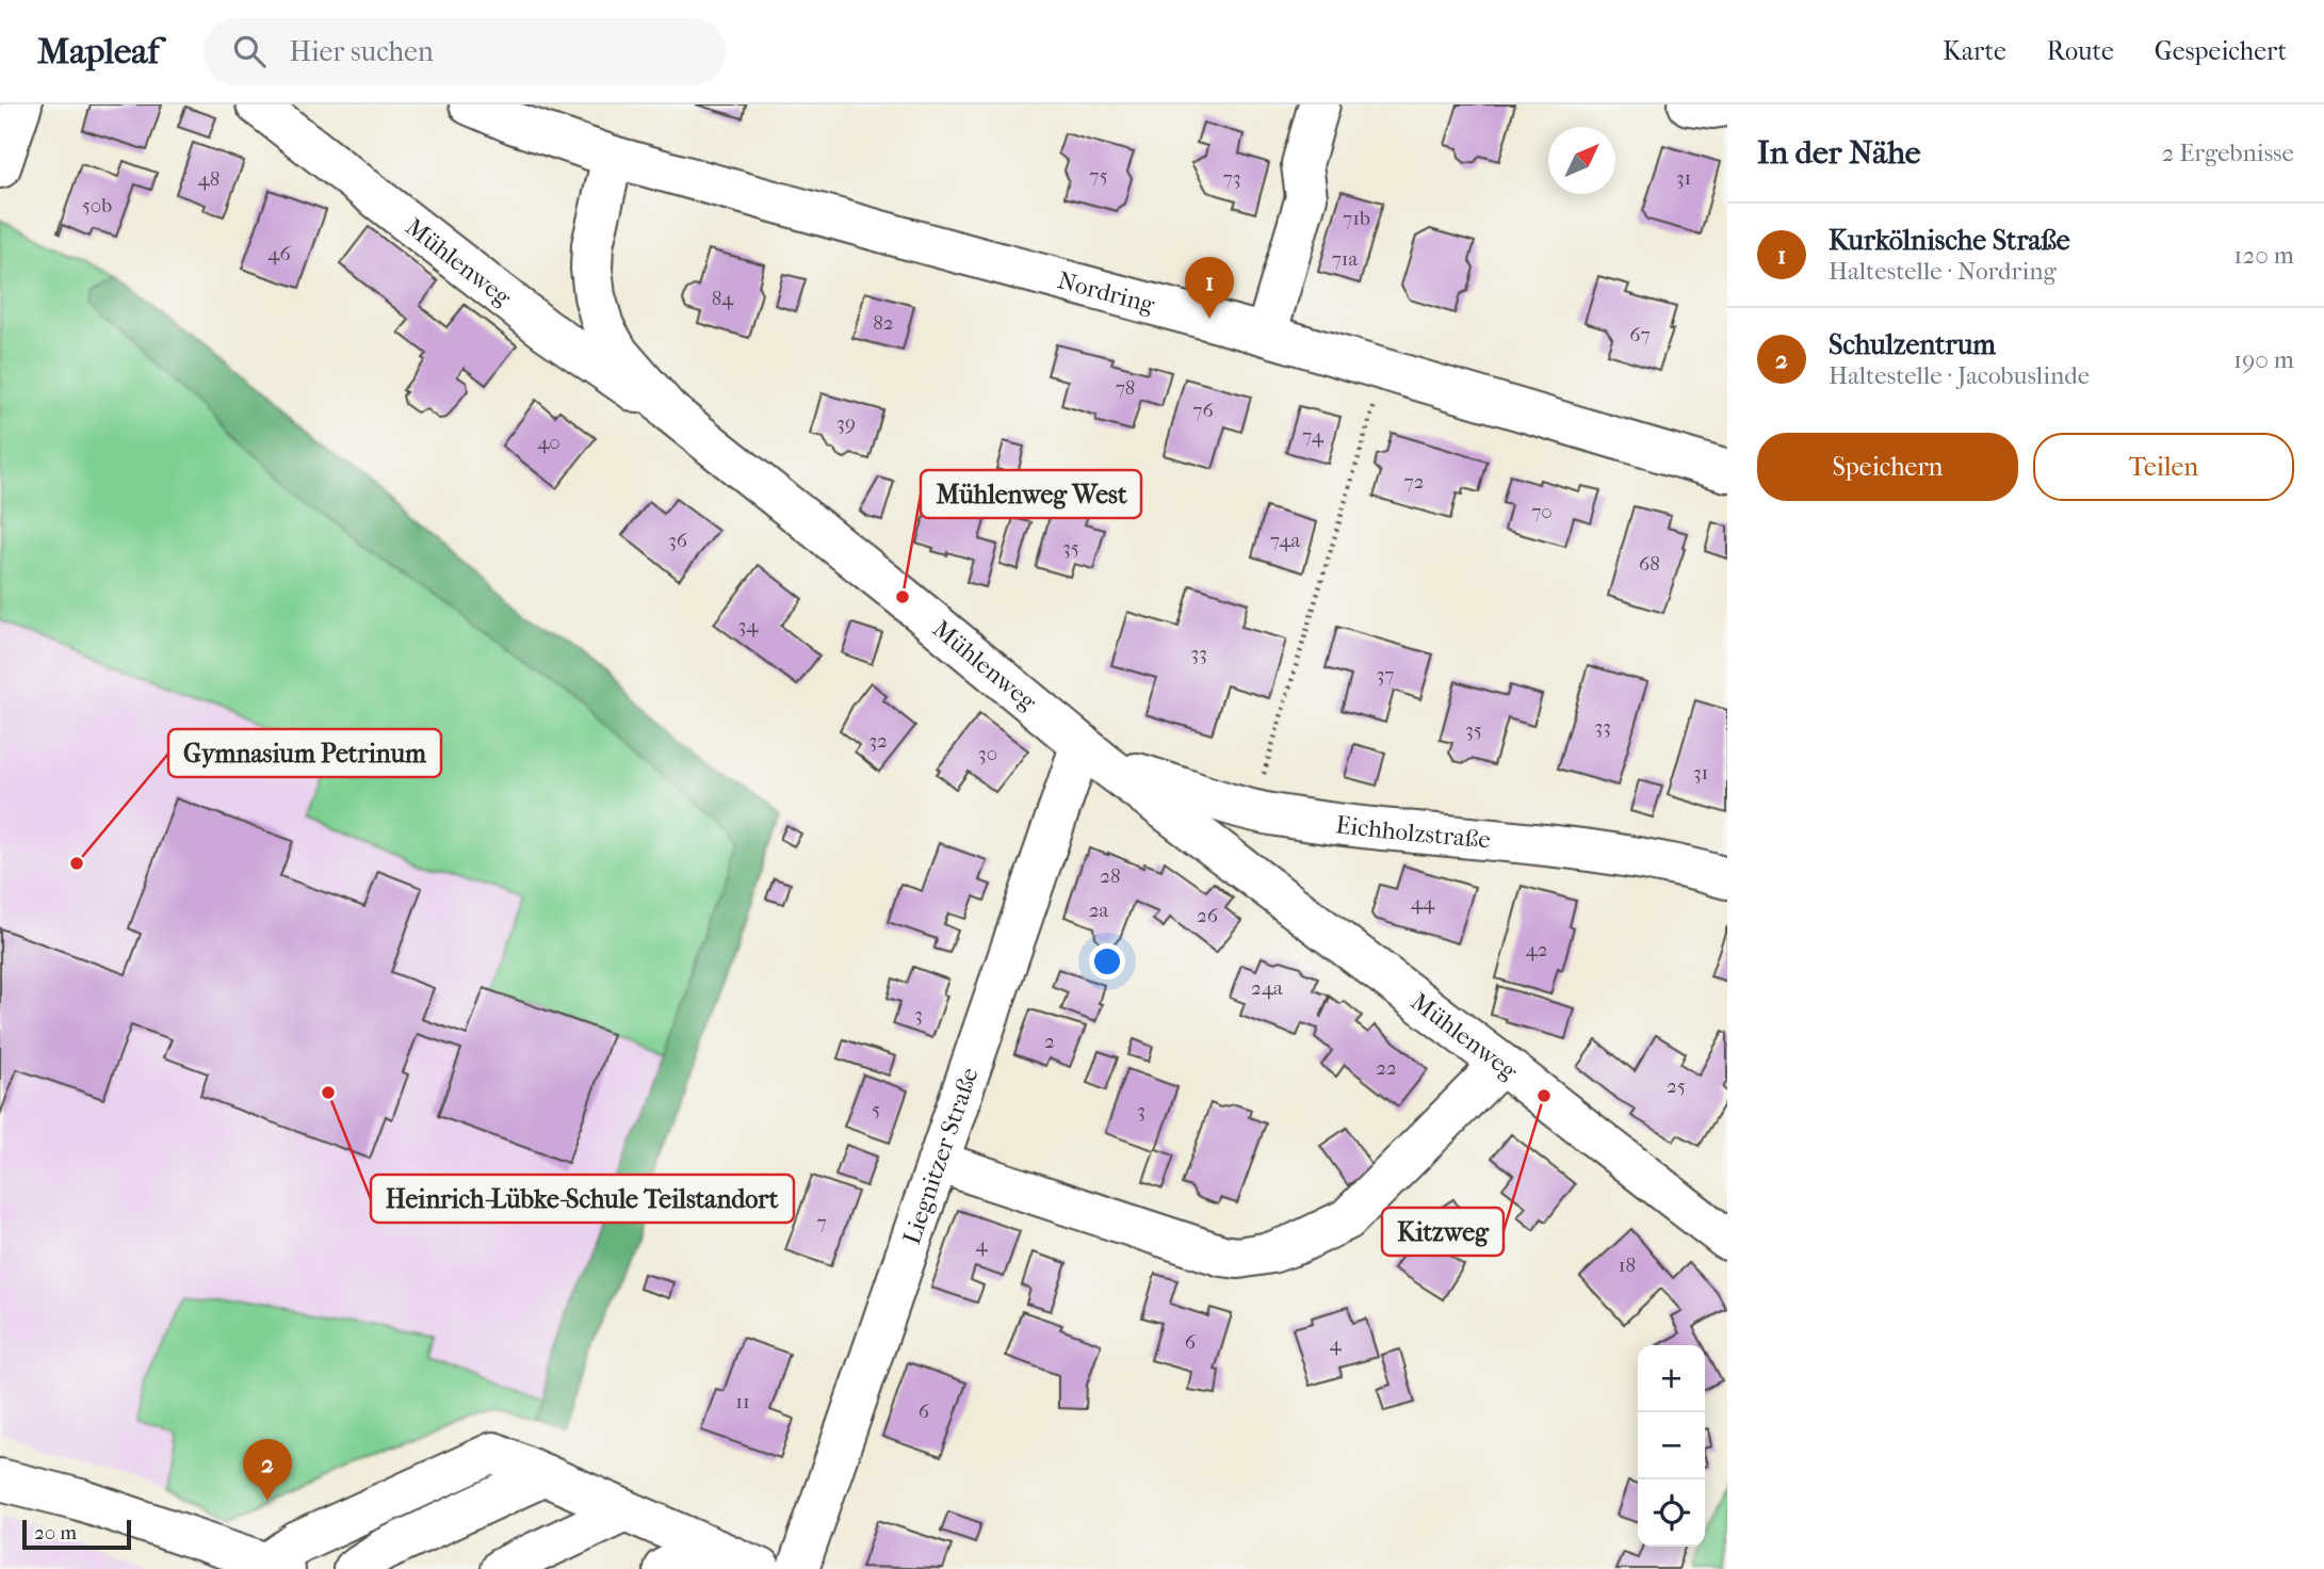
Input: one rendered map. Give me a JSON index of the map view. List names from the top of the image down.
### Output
{
  "streets": {
    "street": [
      "Mühlenweg",
      "Nordring",
      "Eichholzstraße",
      "Liegnitzer Straße"
    ]
  },
  "crossings": [
    ["Mühlenweg", "Nordring"],
    ["Mühlenweg", "Eichholzstraße"],
    ["Mühlenweg", "Liegnitzer Straße"],
    ["Eichholzstraße", "Liegnitzer Straße"]
  ],
  "places": [
    "Mühlenweg West",
    "Gymnasium Petrinum",
    "Heinrich-Lübke-Schule Teilstandort",
    "Kitzweg"
  ],
  "house_numbers": [
    "75",
    "73",
    "31",
    "48",
    "50b",
    "71b",
    "46",
    "71a",
    "84",
    "82",
    "67",
    "78",
    "76",
    "39",
    "74",
    "40",
    "72",
    "70",
    "36",
    "74a",
    "35",
    "68",
    "34",
    "33",
    "37",
    "33",
    "35",
    "32",
    "30",
    "31",
    "28",
    "44",
    "2a",
    "26",
    "42",
    "24a",
    "3",
    "2",
    "22",
    "25",
    "5",
    "3",
    "7",
    "4",
    "18",
    "6",
    "4",
    "11",
    "6"
  ],
  "scale_bar": "20 m",
  "north": "top right",
  "page": {
    "header": "Mapleaf",
    "search": "Hier suchen",
    "nav": ["Karte", "Route", "Gespeichert"],
    "heading": ["In der Nähe", "2 Ergebnisse"],
    "list": [
      {
        "mark": "1",
        "name": "Kurkölnische Straße",
        "note": "Haltestelle · Nordring",
        "value": "120 m"
      },
      {
        "mark": "2",
        "name": "Schulzentrum",
        "note": "Haltestelle · Jacobuslinde",
        "value": "190 m"
      }
    ],
    "pins": ["1", "2"],
    "buttons": ["Speichern", "Teilen"],
    "map_buttons": ["+", "−"],
    "scale": "20 m"
  }
}
